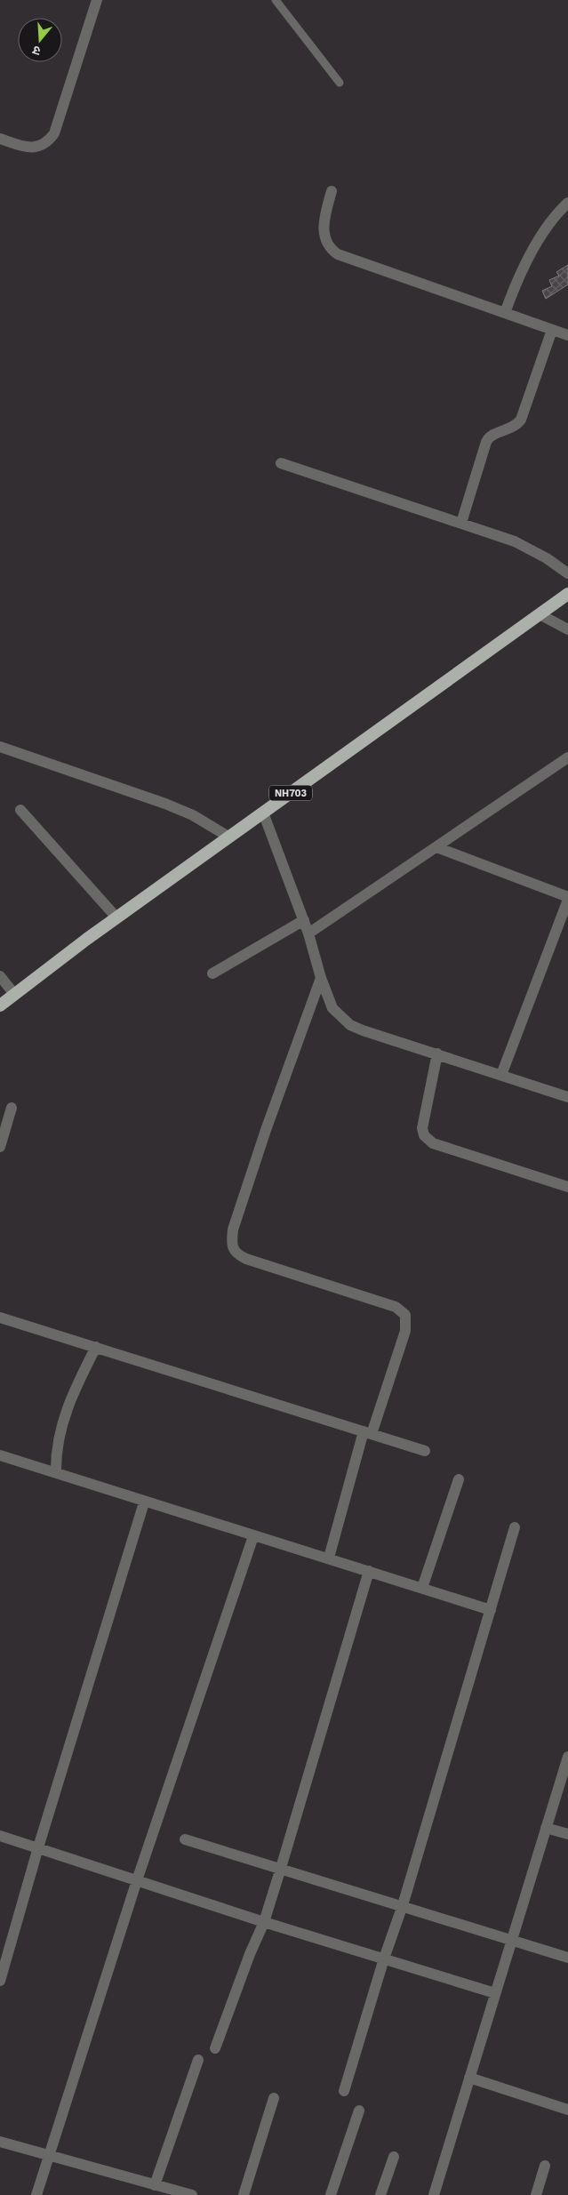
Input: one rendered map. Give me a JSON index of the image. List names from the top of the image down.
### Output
{
  "streets": {
    "highway": ["NH703"]
  },
  "north": "bottom"
}
